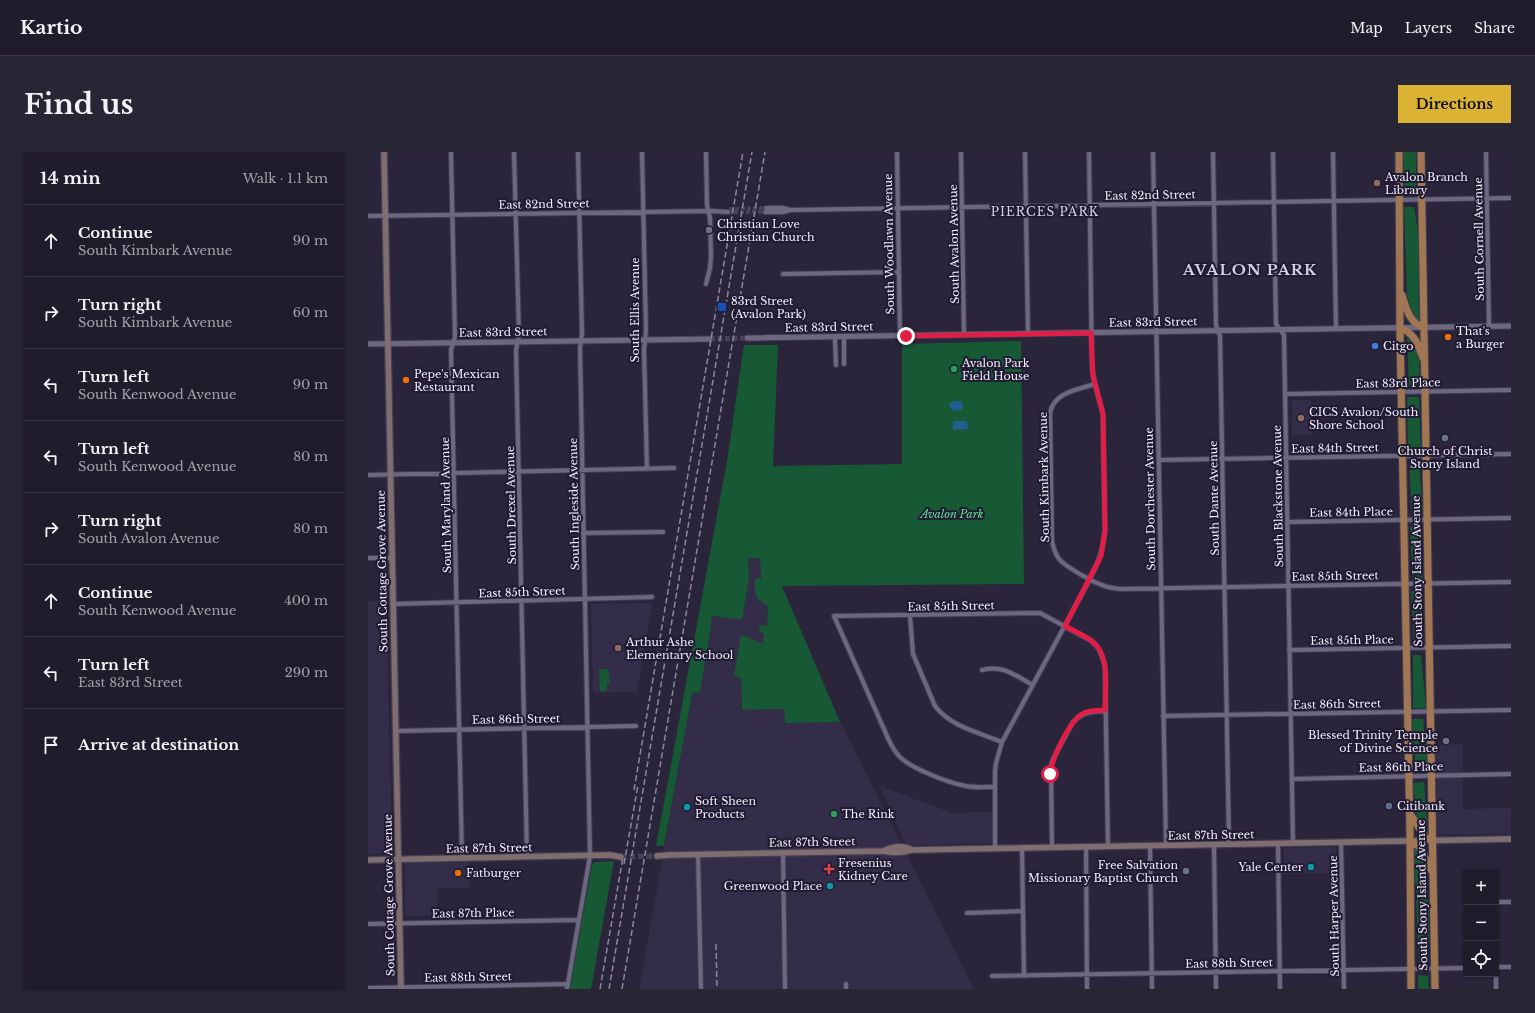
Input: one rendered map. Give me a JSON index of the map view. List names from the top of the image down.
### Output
{
  "streets": {
    "highway": ["South Stony Island Avenue"],
    "main road": ["South Cottage Grove Avenue", "East 87th Street"],
    "street": [
      "East 82nd Street",
      "South Cornell Avenue",
      "South Woodlawn Avenue",
      "South Avalon Avenue",
      "South Ellis Avenue",
      "East 83rd Street",
      "East 83rd Place",
      "East 84th Street",
      "South Kimbark Avenue",
      "South Blackstone Avenue",
      "South Dante Avenue",
      "South Dorchester Avenue",
      "South Ingleside Avenue",
      "South Maryland Avenue",
      "South Drexel Avenue",
      "East 84th Place",
      "East 85th Street",
      "East 85th Place",
      "East 86th Street",
      "East 86th Place",
      "East 87th Place",
      "South Harper Avenue",
      "East 88th Street"
    ]
  },
  "crossings": [
    ["East 82nd Street", "South Cornell Avenue"],
    ["East 82nd Street", "South Woodlawn Avenue"],
    ["East 82nd Street", "South Avalon Avenue"],
    ["East 82nd Street", "South Ellis Avenue"],
    ["East 82nd Street", "South Blackstone Avenue"],
    ["East 82nd Street", "South Dante Avenue"],
    ["East 82nd Street", "South Dorchester Avenue"],
    ["East 82nd Street", "South Ingleside Avenue"],
    ["East 82nd Street", "South Maryland Avenue"],
    ["East 82nd Street", "South Drexel Avenue"],
    ["East 82nd Street", "South Cottage Grove Avenue"],
    ["East 82nd Street", "South Stony Island Avenue"],
    ["South Cornell Avenue", "East 83rd Street"],
    ["South Woodlawn Avenue", "East 83rd Street"],
    ["South Avalon Avenue", "East 83rd Street"],
    ["South Ellis Avenue", "East 83rd Street"],
    ["East 83rd Street", "South Blackstone Avenue"],
    ["East 83rd Street", "South Dante Avenue"],
    ["East 83rd Street", "South Dorchester Avenue"],
    ["East 83rd Street", "South Ingleside Avenue"],
    ["East 83rd Street", "South Maryland Avenue"],
    ["East 83rd Street", "South Drexel Avenue"],
    ["East 83rd Street", "South Cottage Grove Avenue"],
    ["East 83rd Street", "South Stony Island Avenue"],
    ["East 83rd Place", "South Blackstone Avenue"],
    ["East 83rd Place", "South Stony Island Avenue"],
    ["East 84th Street", "South Blackstone Avenue"],
    ["East 84th Street", "South Dante Avenue"],
    ["East 84th Street", "South Dorchester Avenue"],
    ["East 84th Street", "South Stony Island Avenue"],
    ["South Kimbark Avenue", "East 85th Street"],
    ["South Blackstone Avenue", "East 84th Place"],
    ["South Blackstone Avenue", "East 85th Street"],
    ["South Blackstone Avenue", "East 85th Place"],
    ["South Blackstone Avenue", "East 86th Street"],
    ["South Blackstone Avenue", "East 86th Place"],
    ["South Blackstone Avenue", "East 87th Street"],
    ["South Dante Avenue", "East 85th Street"],
    ["South Dante Avenue", "East 86th Street"],
    ["South Dante Avenue", "East 87th Street"],
    ["South Dorchester Avenue", "East 85th Street"],
    ["South Dorchester Avenue", "East 86th Street"],
    ["South Dorchester Avenue", "East 87th Street"],
    ["South Ingleside Avenue", "East 85th Street"],
    ["South Ingleside Avenue", "East 86th Street"],
    ["South Ingleside Avenue", "East 87th Street"],
    ["South Ingleside Avenue", "East 87th Place"],
    ["South Ingleside Avenue", "East 88th Street"],
    ["South Maryland Avenue", "East 85th Street"],
    ["South Maryland Avenue", "East 86th Street"],
    ["South Maryland Avenue", "East 87th Street"],
    ["South Drexel Avenue", "East 85th Street"],
    ["South Drexel Avenue", "East 86th Street"],
    ["South Drexel Avenue", "East 87th Street"],
    ["East 84th Place", "South Stony Island Avenue"],
    ["South Cottage Grove Avenue", "East 85th Street"],
    ["South Cottage Grove Avenue", "East 86th Street"],
    ["South Cottage Grove Avenue", "East 87th Street"],
    ["South Cottage Grove Avenue", "East 87th Place"],
    ["South Cottage Grove Avenue", "East 88th Street"],
    ["South Stony Island Avenue", "East 85th Street"],
    ["South Stony Island Avenue", "East 85th Place"],
    ["South Stony Island Avenue", "East 86th Street"],
    ["South Stony Island Avenue", "East 86th Place"],
    ["South Stony Island Avenue", "East 87th Street"],
    ["South Stony Island Avenue", "East 88th Street"],
    ["East 85th Street", "East 87th Street"],
    ["East 87th Street", "South Harper Avenue"],
    ["South Harper Avenue", "East 88th Street"]
  ],
  "districts": ["PIERCES PARK", "AVALON PARK"],
  "parks": ["Avalon Park"],
  "places": {
    "other": [
      "Avalon Branch Library",
      "Christian Love Christian Church",
      "That's a Burger",
      "Citgo",
      "Avalon Park Field House",
      "Pepe's Mexican Restaurant",
      "CICS Avalon/South Shore School",
      "Church of Christ Stony Island",
      "Arthur Ashe Elementary School",
      "Blessed Trinity Temple of Divine Science",
      "Citibank",
      "Soft Sheen Products",
      "The Rink",
      "Yale Center",
      "Free Salvation Missionary Baptist Church",
      "Fatburger",
      "Greenwood Place"
    ],
    "transit": ["83rd Street (Avalon Park)"],
    "health": ["Fresenius Kidney Care"]
  },
  "page": {
    "header": "Kartio",
    "nav": ["Map", "Layers", "Share"],
    "buttons": "Directions",
    "title": "Find us",
    "heading": ["14 min", "Walk · 1.1 km"],
    "list": [
      ["Continue", "South Kimbark Avenue", "90 m"],
      ["Turn right", "South Kimbark Avenue", "60 m"],
      ["Turn left", "South Kenwood Avenue", "90 m"],
      ["Turn left", "South Kenwood Avenue", "80 m"],
      ["Turn right", "South Avalon Avenue", "80 m"],
      ["Continue", "South Kenwood Avenue", "400 m"],
      ["Turn left", "East 83rd Street", "290 m"],
      "Arrive at destination"
    ],
    "map_buttons": ["+", "−"]
  }
}
